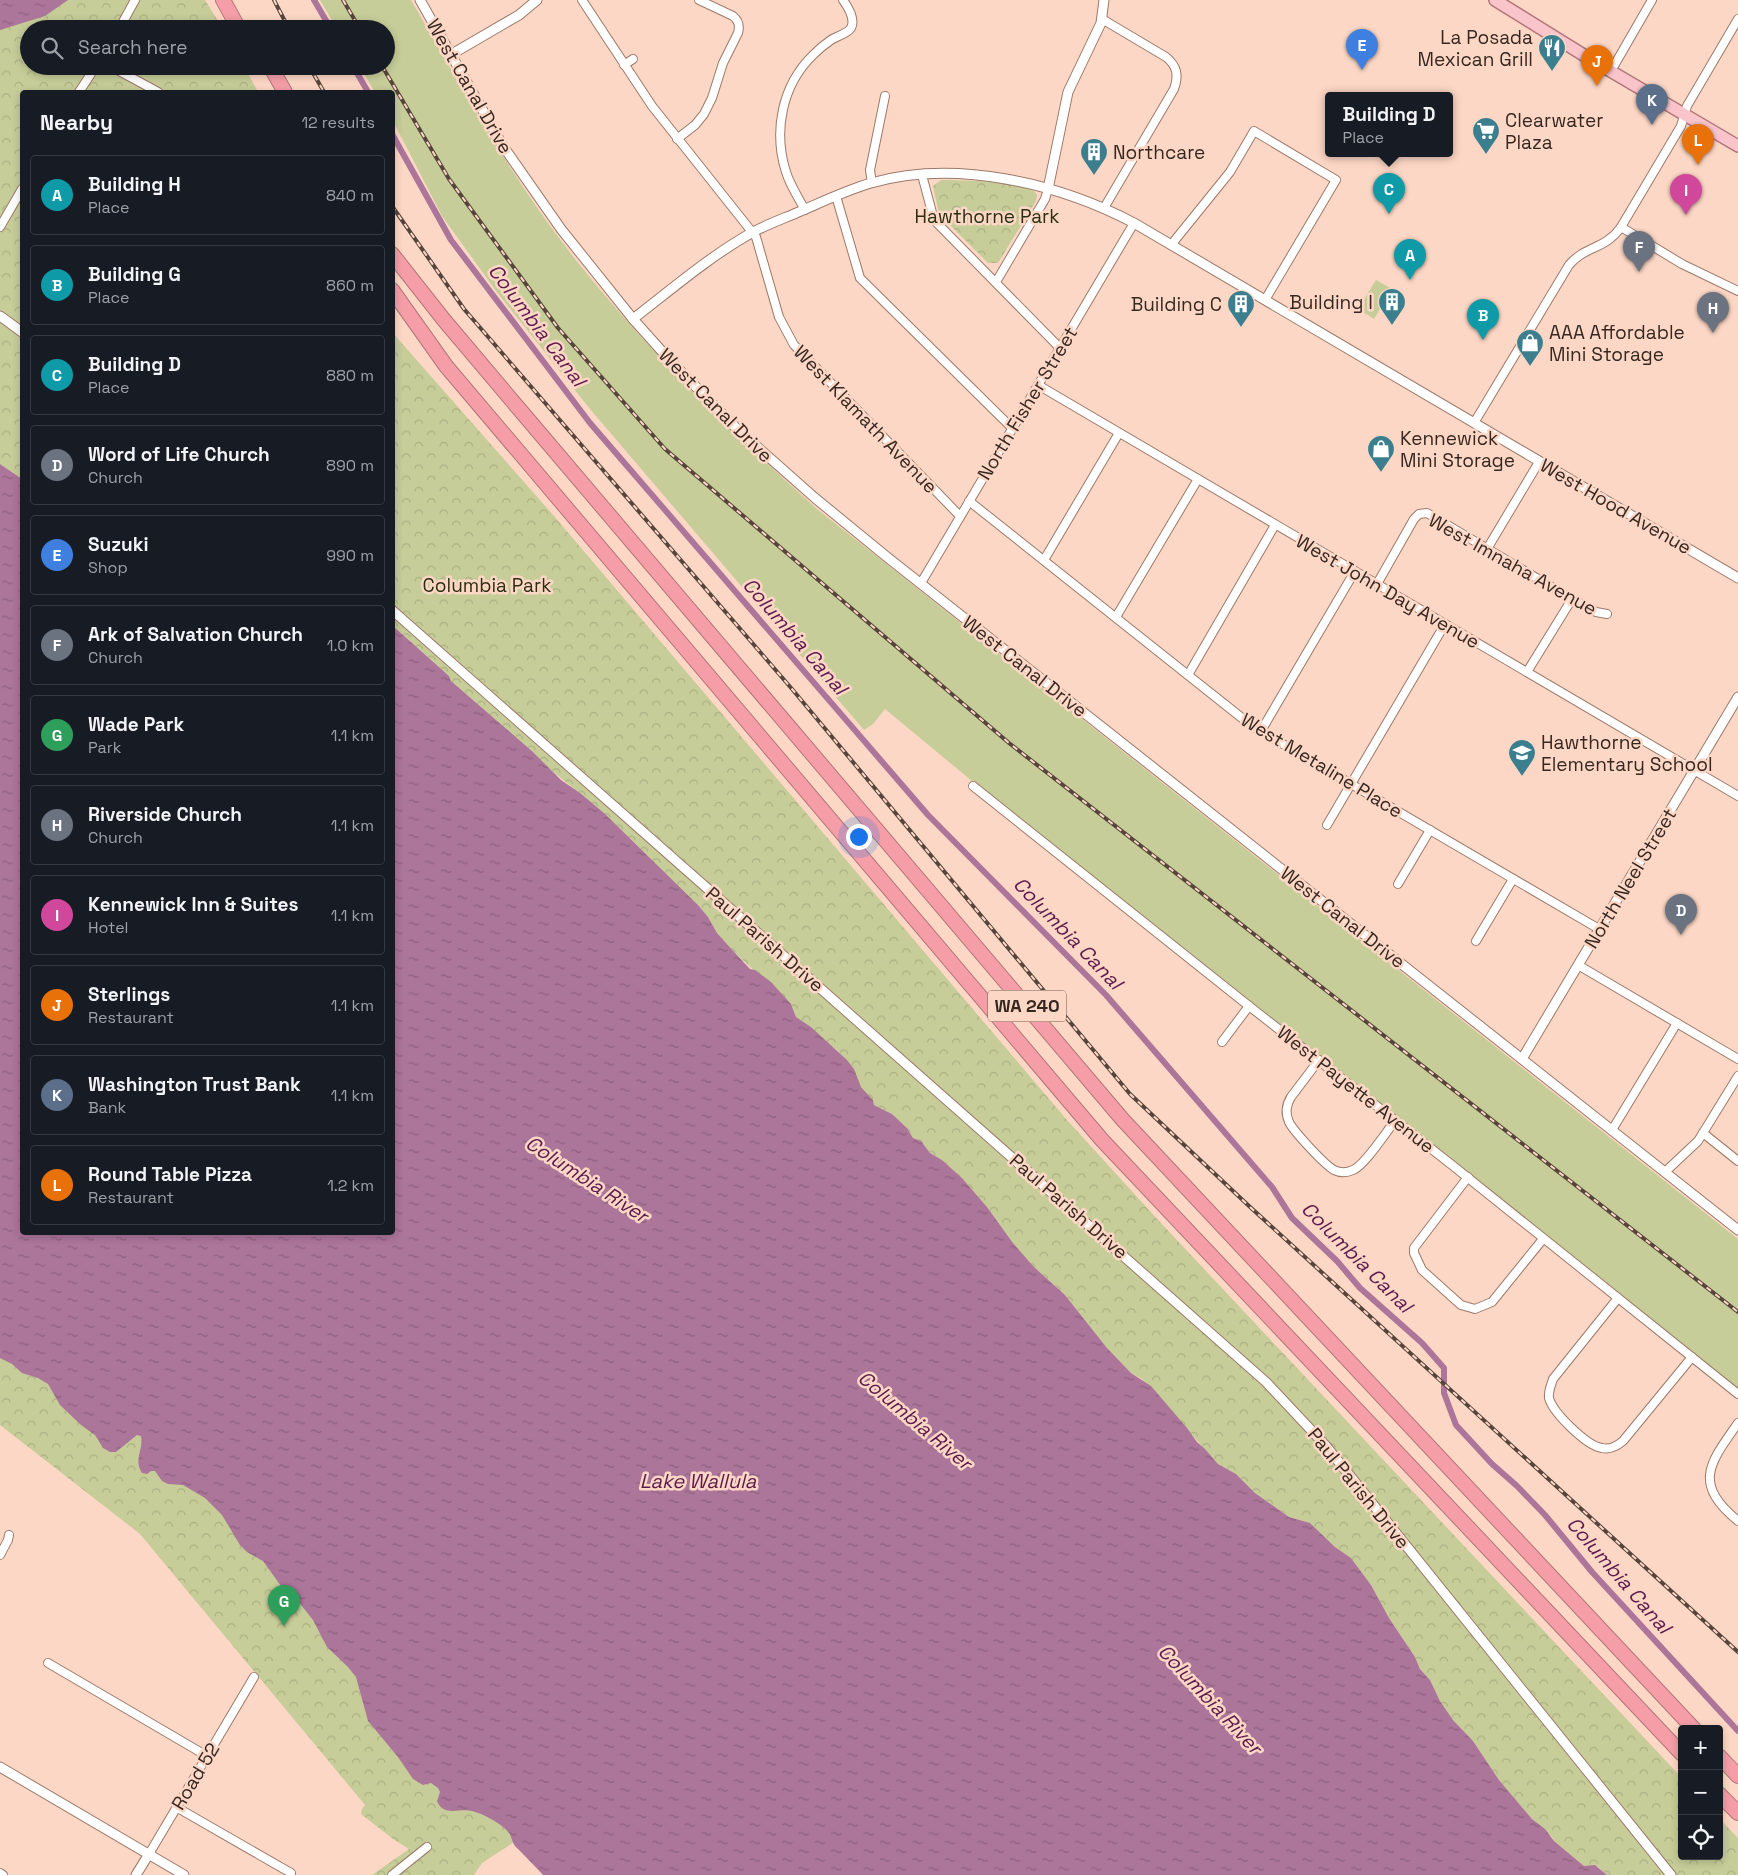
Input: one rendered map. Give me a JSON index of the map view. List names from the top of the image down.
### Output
{
  "streets": {
    "highway": ["WA 240"],
    "street": [
      "West Canal Drive",
      "North Fisher Street",
      "West Klamath Avenue",
      "West Hood Avenue",
      "West Imnaha Avenue",
      "West John Day Avenue",
      "West Metaline Place",
      "North Neel Street",
      "Paul Parish Drive",
      "West Payette Avenue",
      "Road 52"
    ]
  },
  "crossings": [
    ["West Canal Drive", "North Fisher Street"],
    ["West Canal Drive", "West Hood Avenue"],
    ["West Canal Drive", "North Neel Street"],
    ["North Fisher Street", "West Klamath Avenue"],
    ["North Fisher Street", "West Hood Avenue"],
    ["North Fisher Street", "West John Day Avenue"],
    ["North Fisher Street", "West Metaline Place"],
    ["West Klamath Avenue", "West Hood Avenue"],
    ["West Imnaha Avenue", "West John Day Avenue"],
    ["West John Day Avenue", "North Neel Street"],
    ["West Metaline Place", "North Neel Street"]
  ],
  "water": ["Columbia Canal", "Columbia River", "Lake Wallula"],
  "parks": ["Hawthorne Park", "Columbia Park"],
  "places": {
    "restaurant": ["La Posada Mexican Grill"],
    "supermarket": ["Clearwater Plaza"],
    "building": ["Northcare", "Building I", "Building C"],
    "shop": ["AAA Affordable Mini Storage", "Kennewick Mini Storage"],
    "school or university": ["Hawthorne Elementary School"]
  },
  "page": {
    "search": "Search here",
    "pins": [
      "E",
      "J",
      "K",
      "L",
      "C",
      "I",
      "F",
      "A",
      "H",
      "B",
      "D",
      "G"
    ],
    "heading": ["Nearby", "12 results"],
    "popup": ["Building D", "Place"],
    "list": [
      {
        "mark": "A",
        "name": "Building H",
        "note": "Place",
        "value": "840 m"
      },
      {
        "mark": "B",
        "name": "Building G",
        "note": "Place",
        "value": "860 m"
      },
      {
        "mark": "C",
        "name": "Building D",
        "note": "Place",
        "value": "880 m"
      },
      {
        "mark": "D",
        "name": "Word of Life Church",
        "note": "Church",
        "value": "890 m"
      },
      {
        "mark": "E",
        "name": "Suzuki",
        "note": "Shop",
        "value": "990 m"
      },
      {
        "mark": "F",
        "name": "Ark of Salvation Church",
        "note": "Church",
        "value": "1.0 km"
      },
      {
        "mark": "G",
        "name": "Wade Park",
        "note": "Park",
        "value": "1.1 km"
      },
      {
        "mark": "H",
        "name": "Riverside Church",
        "note": "Church",
        "value": "1.1 km"
      },
      {
        "mark": "I",
        "name": "Kennewick Inn & Suites",
        "note": "Hotel",
        "value": "1.1 km"
      },
      {
        "mark": "J",
        "name": "Sterlings",
        "note": "Restaurant",
        "value": "1.1 km"
      },
      {
        "mark": "K",
        "name": "Washington Trust Bank",
        "note": "Bank",
        "value": "1.1 km"
      },
      {
        "mark": "L",
        "name": "Round Table Pizza",
        "note": "Restaurant",
        "value": "1.2 km"
      }
    ],
    "map_buttons": ["+", "−"]
  }
}
